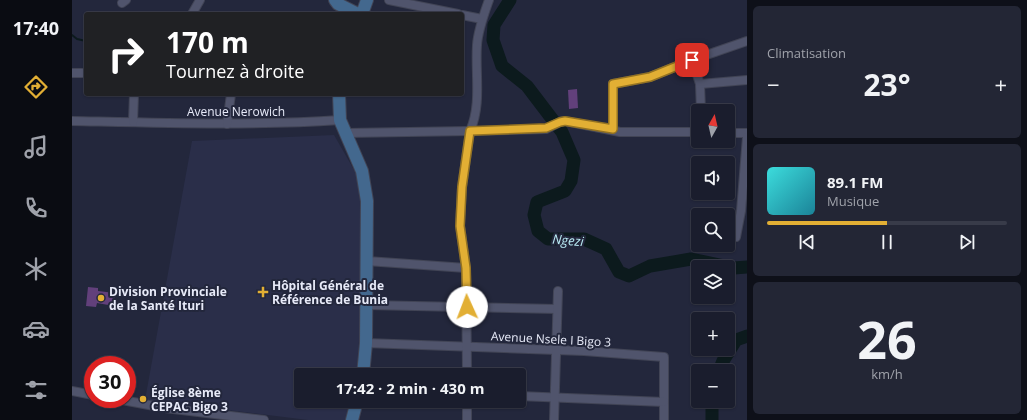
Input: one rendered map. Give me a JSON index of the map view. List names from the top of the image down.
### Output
{
  "streets": {
    "street": ["Avenue Nerowich", "Avenue Nsele I Bigo 3"]
  },
  "water": ["Ngezi"],
  "places": {
    "health": ["Hôpital Général de Référence de Bunia"],
    "other": ["Division Provinciale de la Santé Ituri", "Église 8ème CEPAC Bigo 3"]
  },
  "north": "top",
  "page": {
    "tabs": "17:40",
    "tile": [
      "Climatisation",
      ["26", "km/h"]
    ],
    "turn": ["170 m", "Tournez à droite"],
    "heat": ["−", "23°", "+"],
    "map_buttons": ["+", "−"],
    "song": ["89.1 FM", "Musique"],
    "limit": "30",
    "trip": "17:42 · 2 min · 430 m"
  }
}
